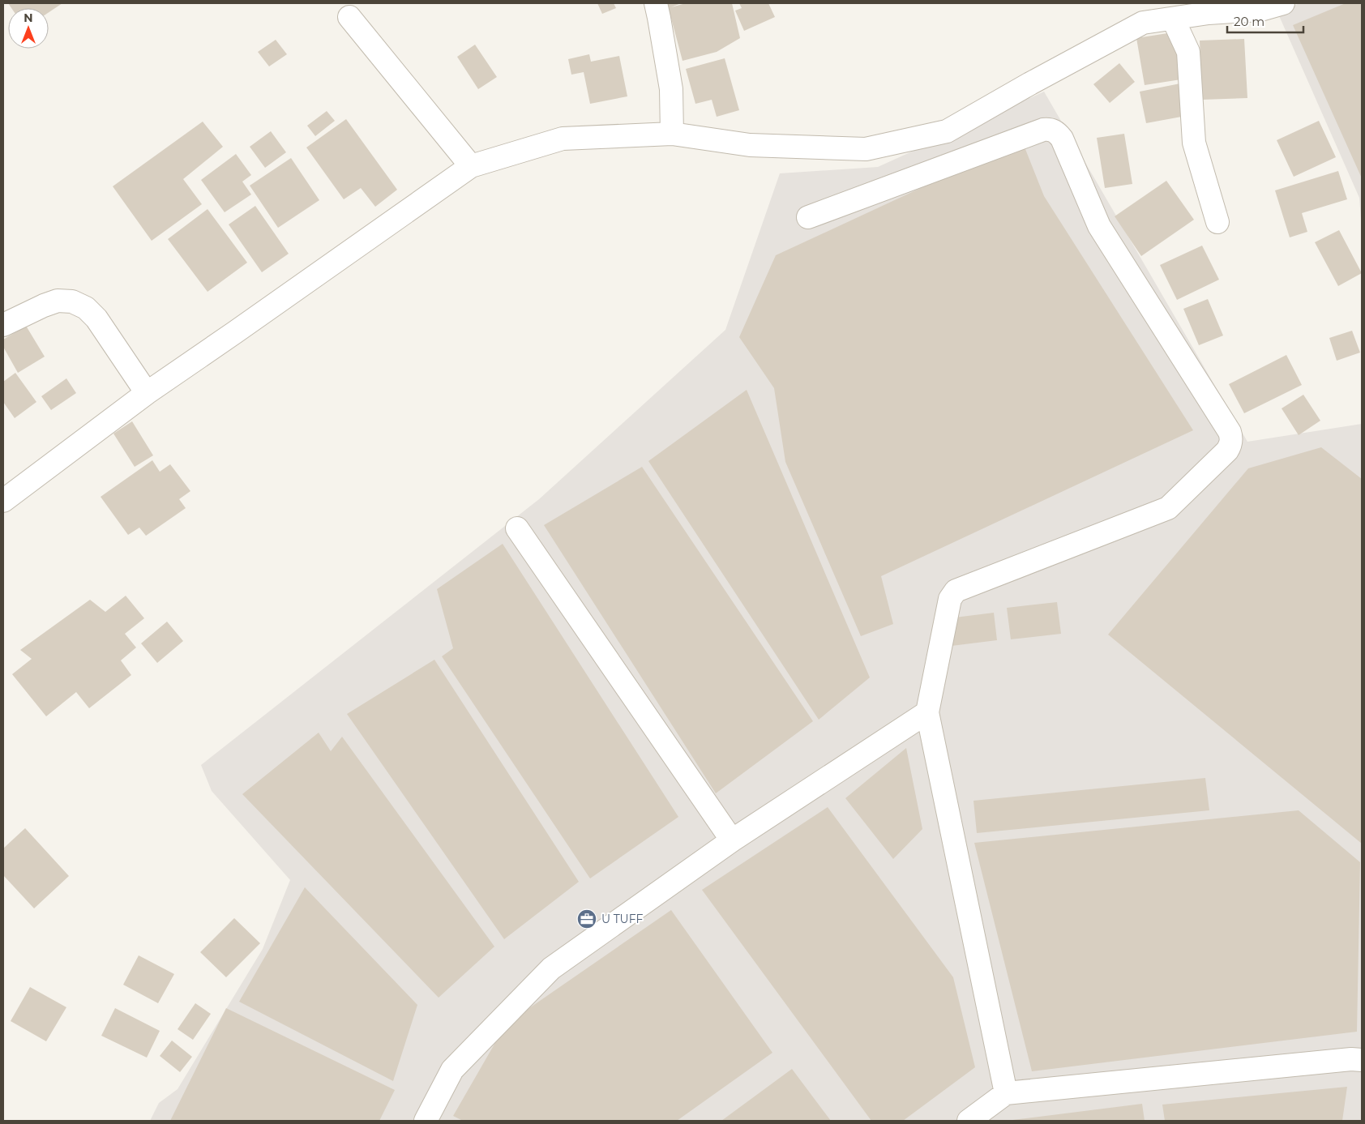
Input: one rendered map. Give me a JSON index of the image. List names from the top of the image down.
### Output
{
  "places": {
    "office": ["U TUFF"]
  },
  "scale_bar": "20 m",
  "north": "top"
}
